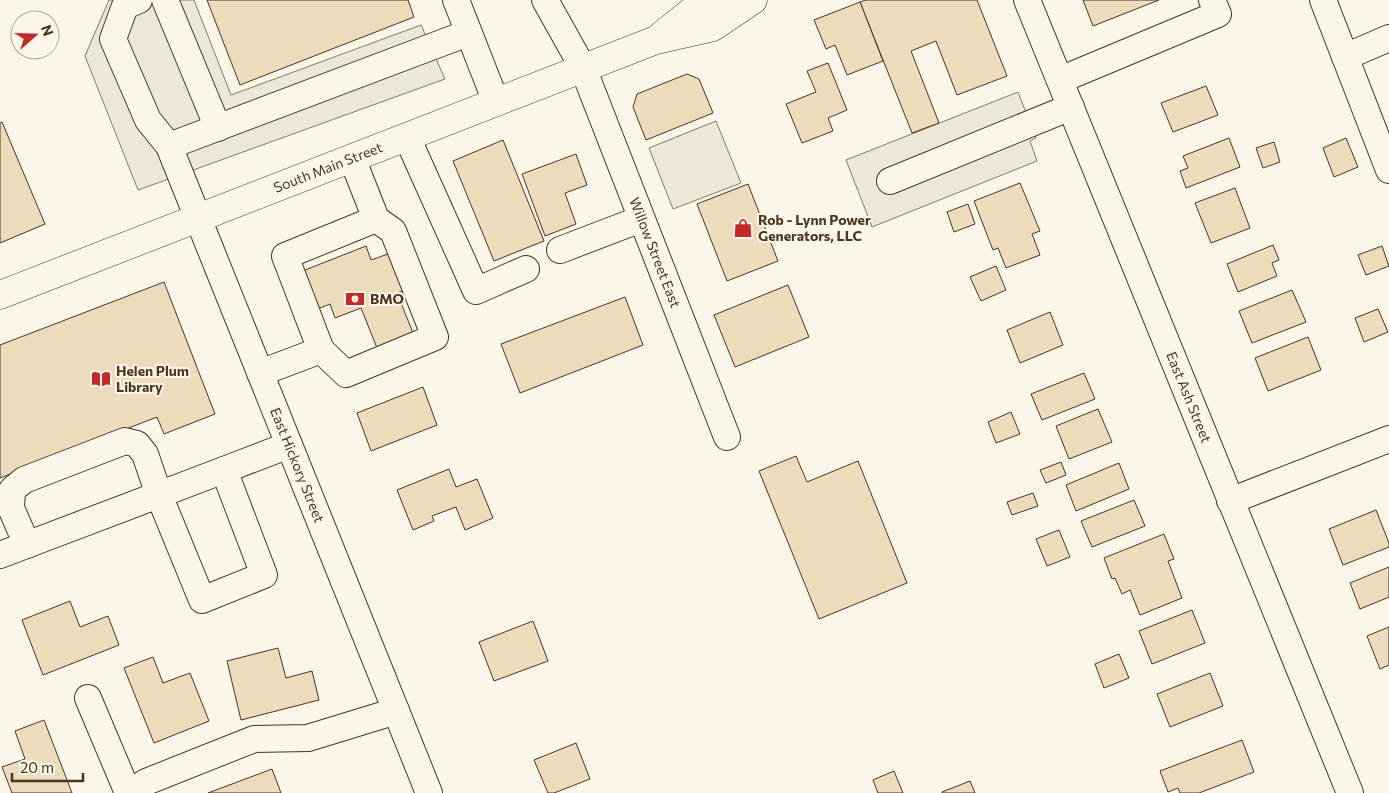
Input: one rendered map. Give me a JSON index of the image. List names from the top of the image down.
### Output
{
  "streets": {
    "main road": ["South Main Street"],
    "street": ["Willow Street East", "East Ash Street", "East Hickory Street"]
  },
  "crossings": [
    ["South Main Street", "Willow Street East"],
    ["South Main Street", "East Hickory Street"]
  ],
  "places": {
    "shop": ["Rob - Lynn Power Generators, LLC"],
    "bank": ["BMO"],
    "library": ["Helen Plum Library"]
  },
  "scale_bar": "20 m",
  "north": "right"
}
